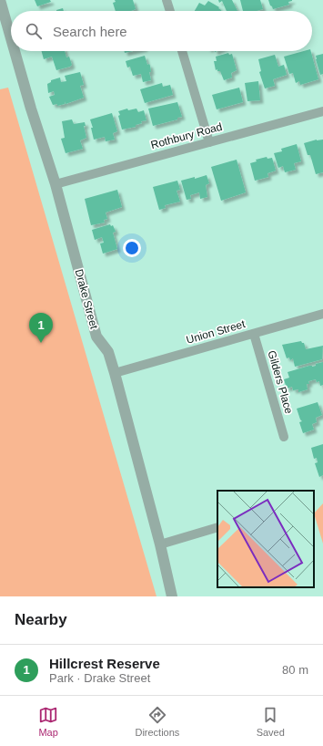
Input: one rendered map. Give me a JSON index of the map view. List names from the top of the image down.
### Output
{
  "streets": {
    "street": [
      "Rothbury Road",
      "Drake Street",
      "Union Street",
      "Gilders Place"
    ]
  },
  "crossings": [
    ["Rothbury Road", "Drake Street"],
    ["Drake Street", "Union Street"],
    ["Union Street", "Gilders Place"]
  ],
  "page": {
    "search": "Search here",
    "pins": "1",
    "heading": "Nearby",
    "list": [
      {
        "mark": "1",
        "name": "Hillcrest Reserve",
        "note": "Park · Drake Street",
        "value": "80 m"
      }
    ],
    "nav": ["Map", "Directions", "Saved"]
  }
}
